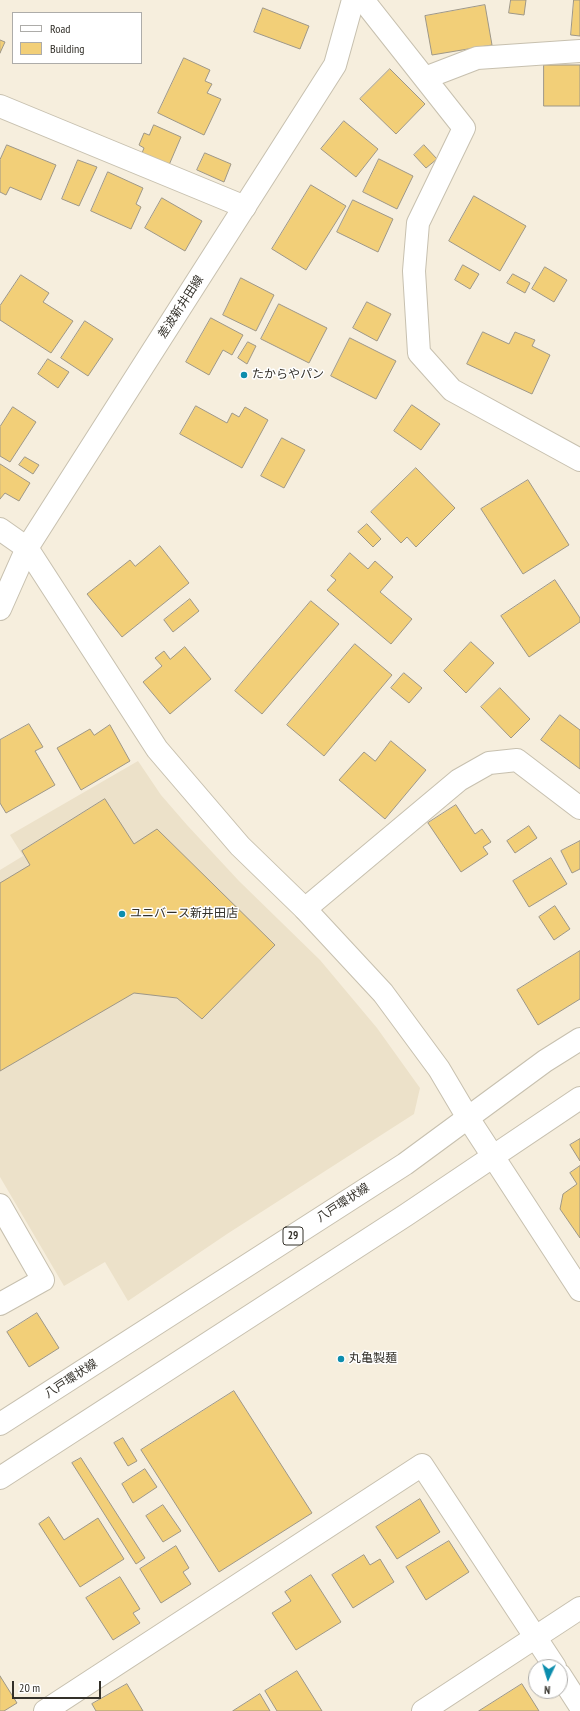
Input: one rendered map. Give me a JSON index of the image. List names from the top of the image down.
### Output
{
  "streets": {
    "street": ["差波新井田線", "八戸環状線", "29"]
  },
  "places": ["たからやパン", "ユニバース新井田店", "丸亀製麺"],
  "legend": ["Road", "Building"],
  "scale_bar": "20 m",
  "north": "bottom"
}
